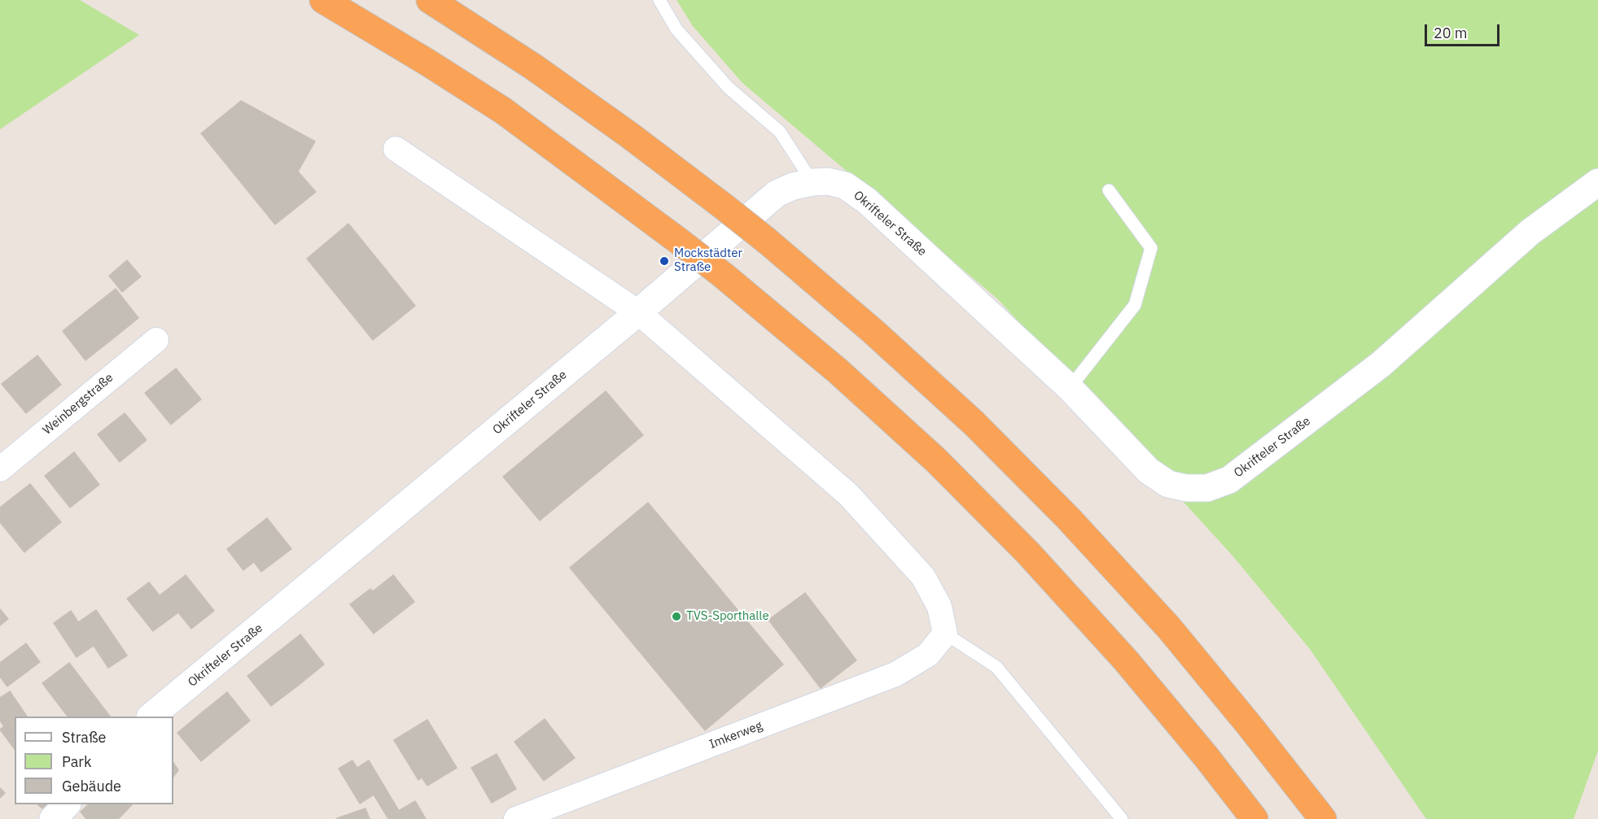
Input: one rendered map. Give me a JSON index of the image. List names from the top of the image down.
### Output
{
  "streets": {
    "street": ["Okrifteler Straße", "Weinbergstraße", "Imkerweg"]
  },
  "places": ["Mockstädter Straße", "TVS-Sporthalle"],
  "legend": ["Straße", "Park", "Gebäude"],
  "scale_bar": "20 m"
}
